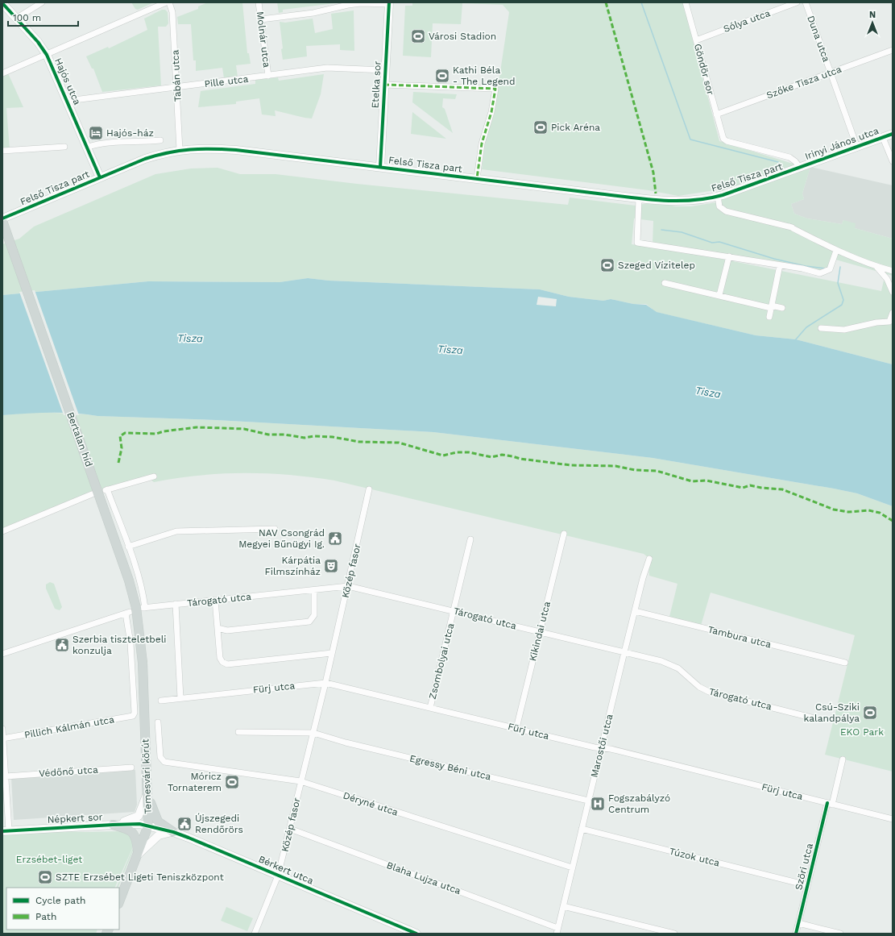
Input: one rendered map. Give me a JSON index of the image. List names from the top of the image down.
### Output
{
  "streets": {
    "main road": [
      "Hajós utca",
      "Etelka sor",
      "Irinyi János utca",
      "Felső Tisza part",
      "Bertalan híd",
      "Temesvári körút",
      "Népkert sor",
      "Bérkert utca"
    ],
    "street": [
      "Sólya utca",
      "Duna utca",
      "Molnár utca",
      "Göndör sor",
      "Tabán utca",
      "Pille utca",
      "Szőke Tisza utca",
      "Közép fasor",
      "Tárogató utca",
      "Kikindai utca",
      "Tambura utca",
      "Zsombolyai utca",
      "Fürj utca",
      "Pillich Kálmán utca",
      "Marostői utca",
      "Egressy Béni utca",
      "Védőnő utca",
      "Déryné utca",
      "Túzok utca",
      "Szöri utca",
      "Blaha Lujza utca"
    ]
  },
  "crossings": [
    ["Sólya utca", "Göndör sor"],
    ["Duna utca", "Szőke Tisza utca"],
    ["Duna utca", "Irinyi János utca"],
    ["Molnár utca", "Pille utca"],
    ["Göndör sor", "Szőke Tisza utca"],
    ["Göndör sor", "Irinyi János utca"],
    ["Tabán utca", "Pille utca"],
    ["Tabán utca", "Felső Tisza part"],
    ["Hajós utca", "Pille utca"],
    ["Hajós utca", "Felső Tisza part"],
    ["Pille utca", "Etelka sor"],
    ["Etelka sor", "Felső Tisza part"],
    ["Irinyi János utca", "Felső Tisza part"],
    ["Felső Tisza part", "Bertalan híd"],
    ["Bertalan híd", "Temesvári körút"],
    ["Közép fasor", "Tárogató utca"],
    ["Közép fasor", "Fürj utca"],
    ["Közép fasor", "Egressy Béni utca"],
    ["Közép fasor", "Déryné utca"],
    ["Közép fasor", "Bérkert utca"],
    ["Közép fasor", "Blaha Lujza utca"],
    ["Tárogató utca", "Kikindai utca"],
    ["Tárogató utca", "Zsombolyai utca"],
    ["Tárogató utca", "Marostői utca"],
    ["Kikindai utca", "Fürj utca"],
    ["Tambura utca", "Marostői utca"],
    ["Zsombolyai utca", "Fürj utca"],
    ["Fürj utca", "Marostői utca"],
    ["Fürj utca", "Szöri utca"],
    ["Marostői utca", "Egressy Béni utca"],
    ["Marostői utca", "Déryné utca"],
    ["Marostői utca", "Túzok utca"],
    ["Marostői utca", "Blaha Lujza utca"],
    ["Temesvári körút", "Déryné utca"],
    ["Temesvári körút", "Népkert sor"],
    ["Temesvári körút", "Bérkert utca"],
    ["Népkert sor", "Bérkert utca"],
    ["Túzok utca", "Szöri utca"]
  ],
  "water": ["Tisza"],
  "parks": ["EKO Park", "Erzsébet-liget"],
  "places": {
    "sports": [
      "Városi Stadion",
      "Kathi Béla - The Legend",
      "Pick Aréna",
      "Szeged Vízitelep",
      "Csú-Sziki kalandpálya",
      "Móricz Tornaterem",
      "SZTE Erzsébet Ligeti Teniszközpont"
    ],
    "hotel": ["Hajós-ház"],
    "public building": ["NAV Csongrád Megyei Bűnügyi Ig.", "Szerbia tiszteletbeli konzulja", "Újszegedi Rendőrörs"],
    "theatre": ["Kárpátia Filmszínház"],
    "hospital": ["Fogszabályzó Centrum"]
  },
  "legend": ["Cycle path", "Path"],
  "scale_bar": "100 m",
  "north": "top"
}
